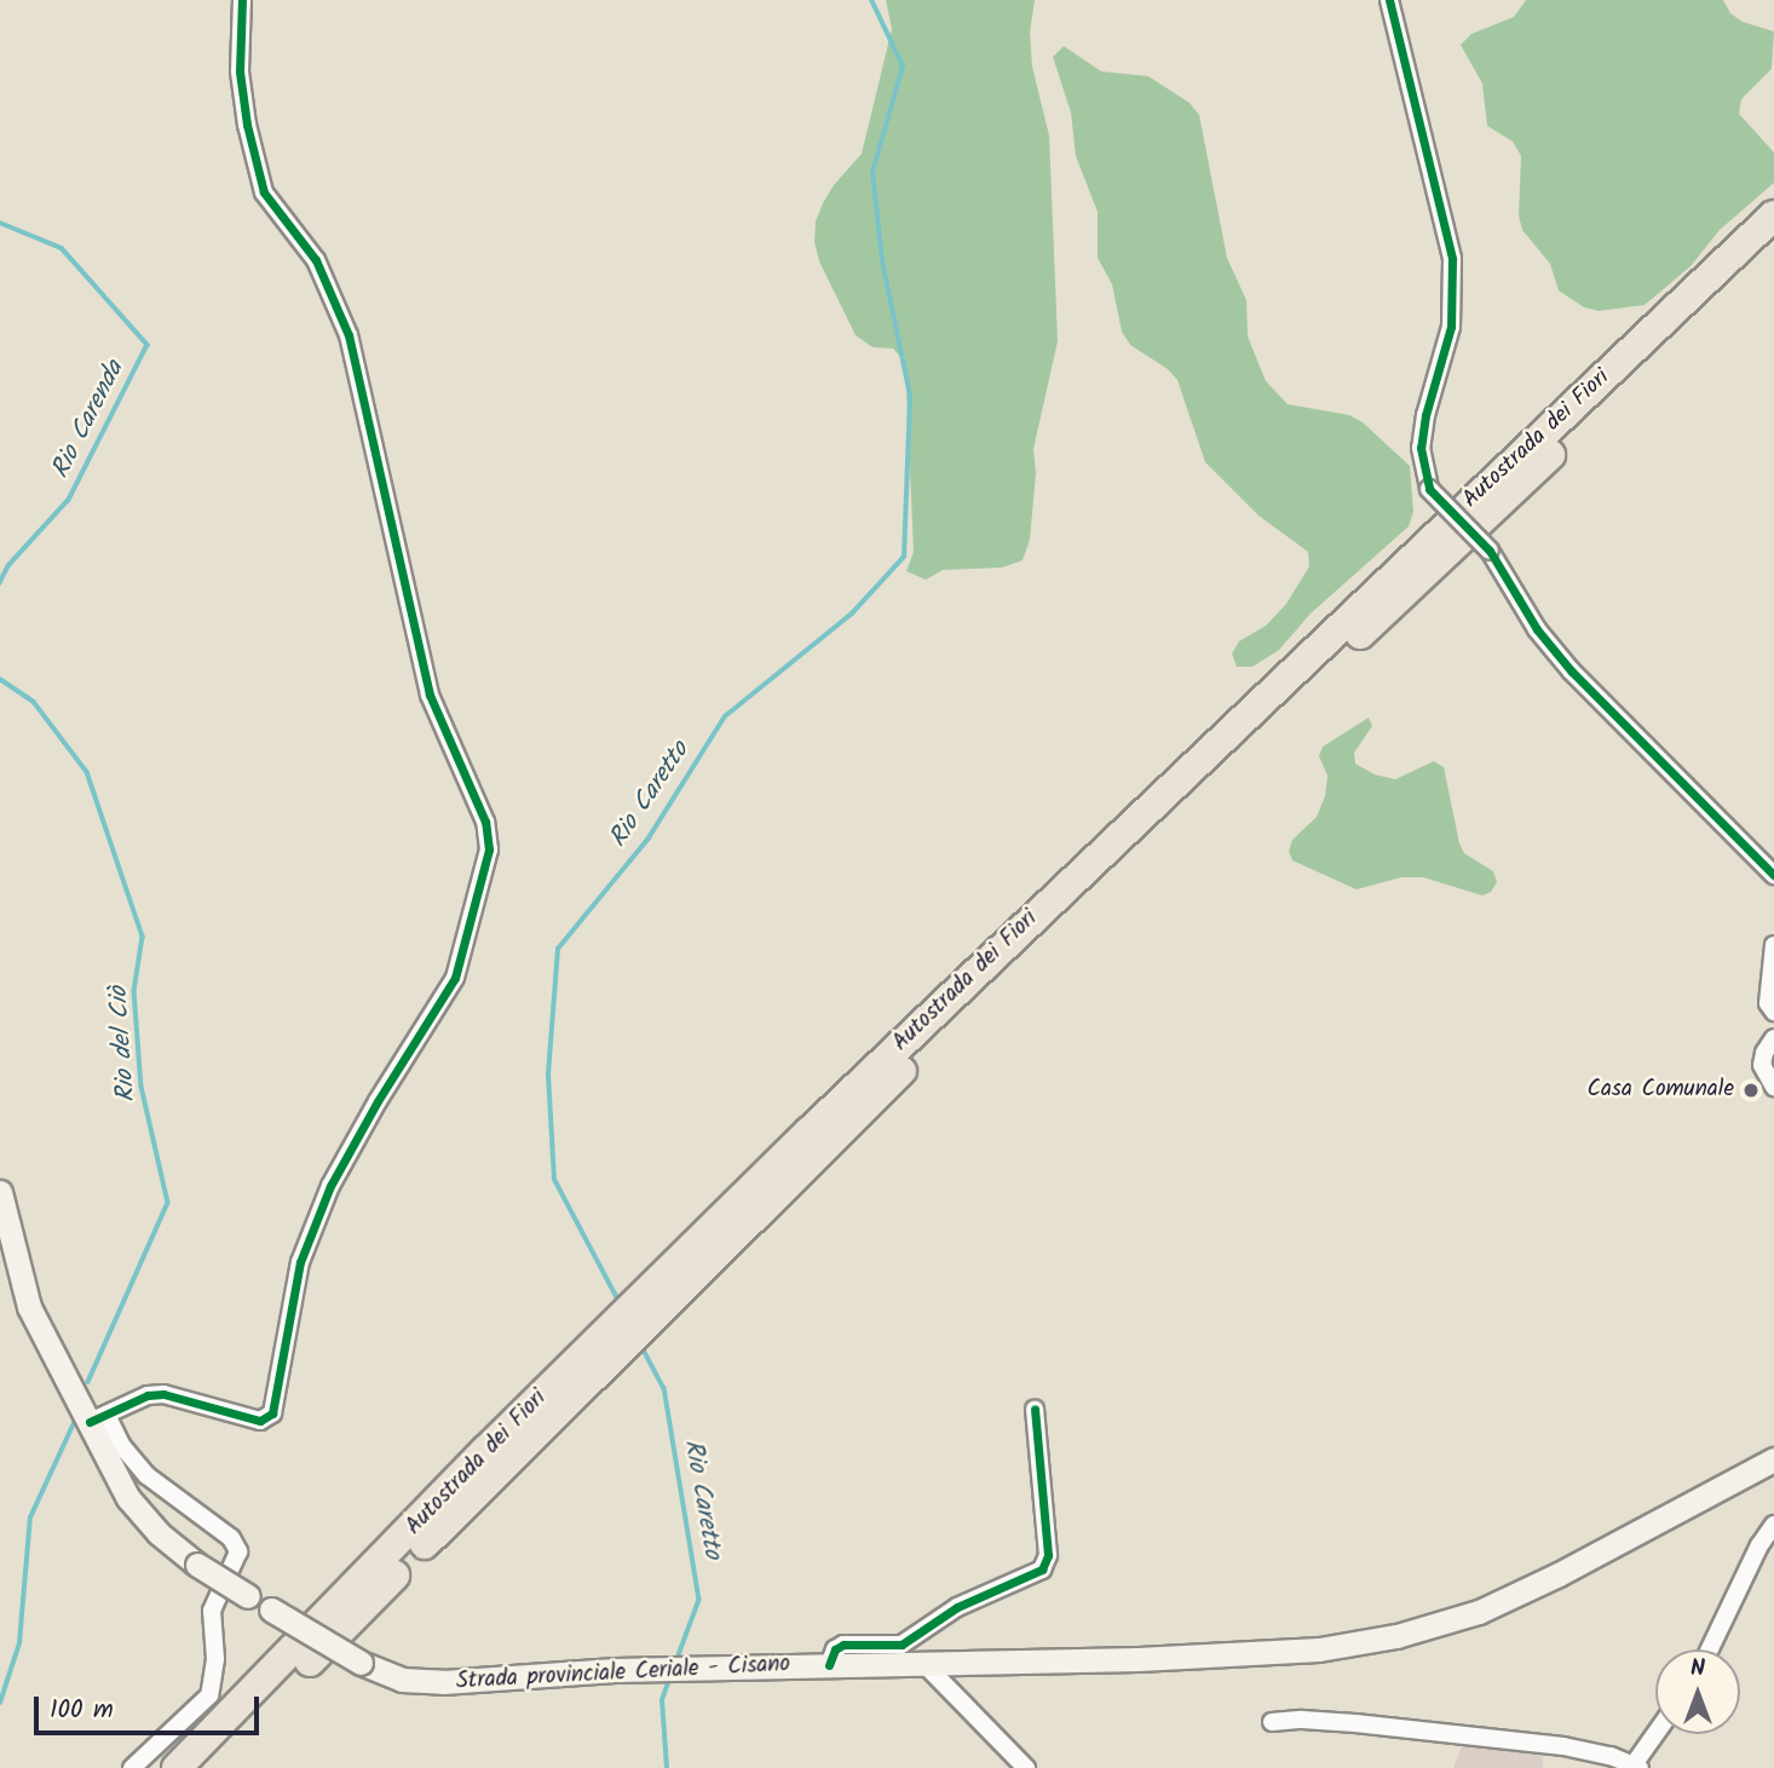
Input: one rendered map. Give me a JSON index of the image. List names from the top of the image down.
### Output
{
  "streets": {
    "highway": ["Autostrada dei Fiori"],
    "main road": ["Strada provinciale Ceriale - Cisano"]
  },
  "water": ["Rio Carenda", "Rio Caretto", "Rio del Ciò"],
  "places": ["Casa Comunale"],
  "scale_bar": "100 m",
  "north": "top"
}
